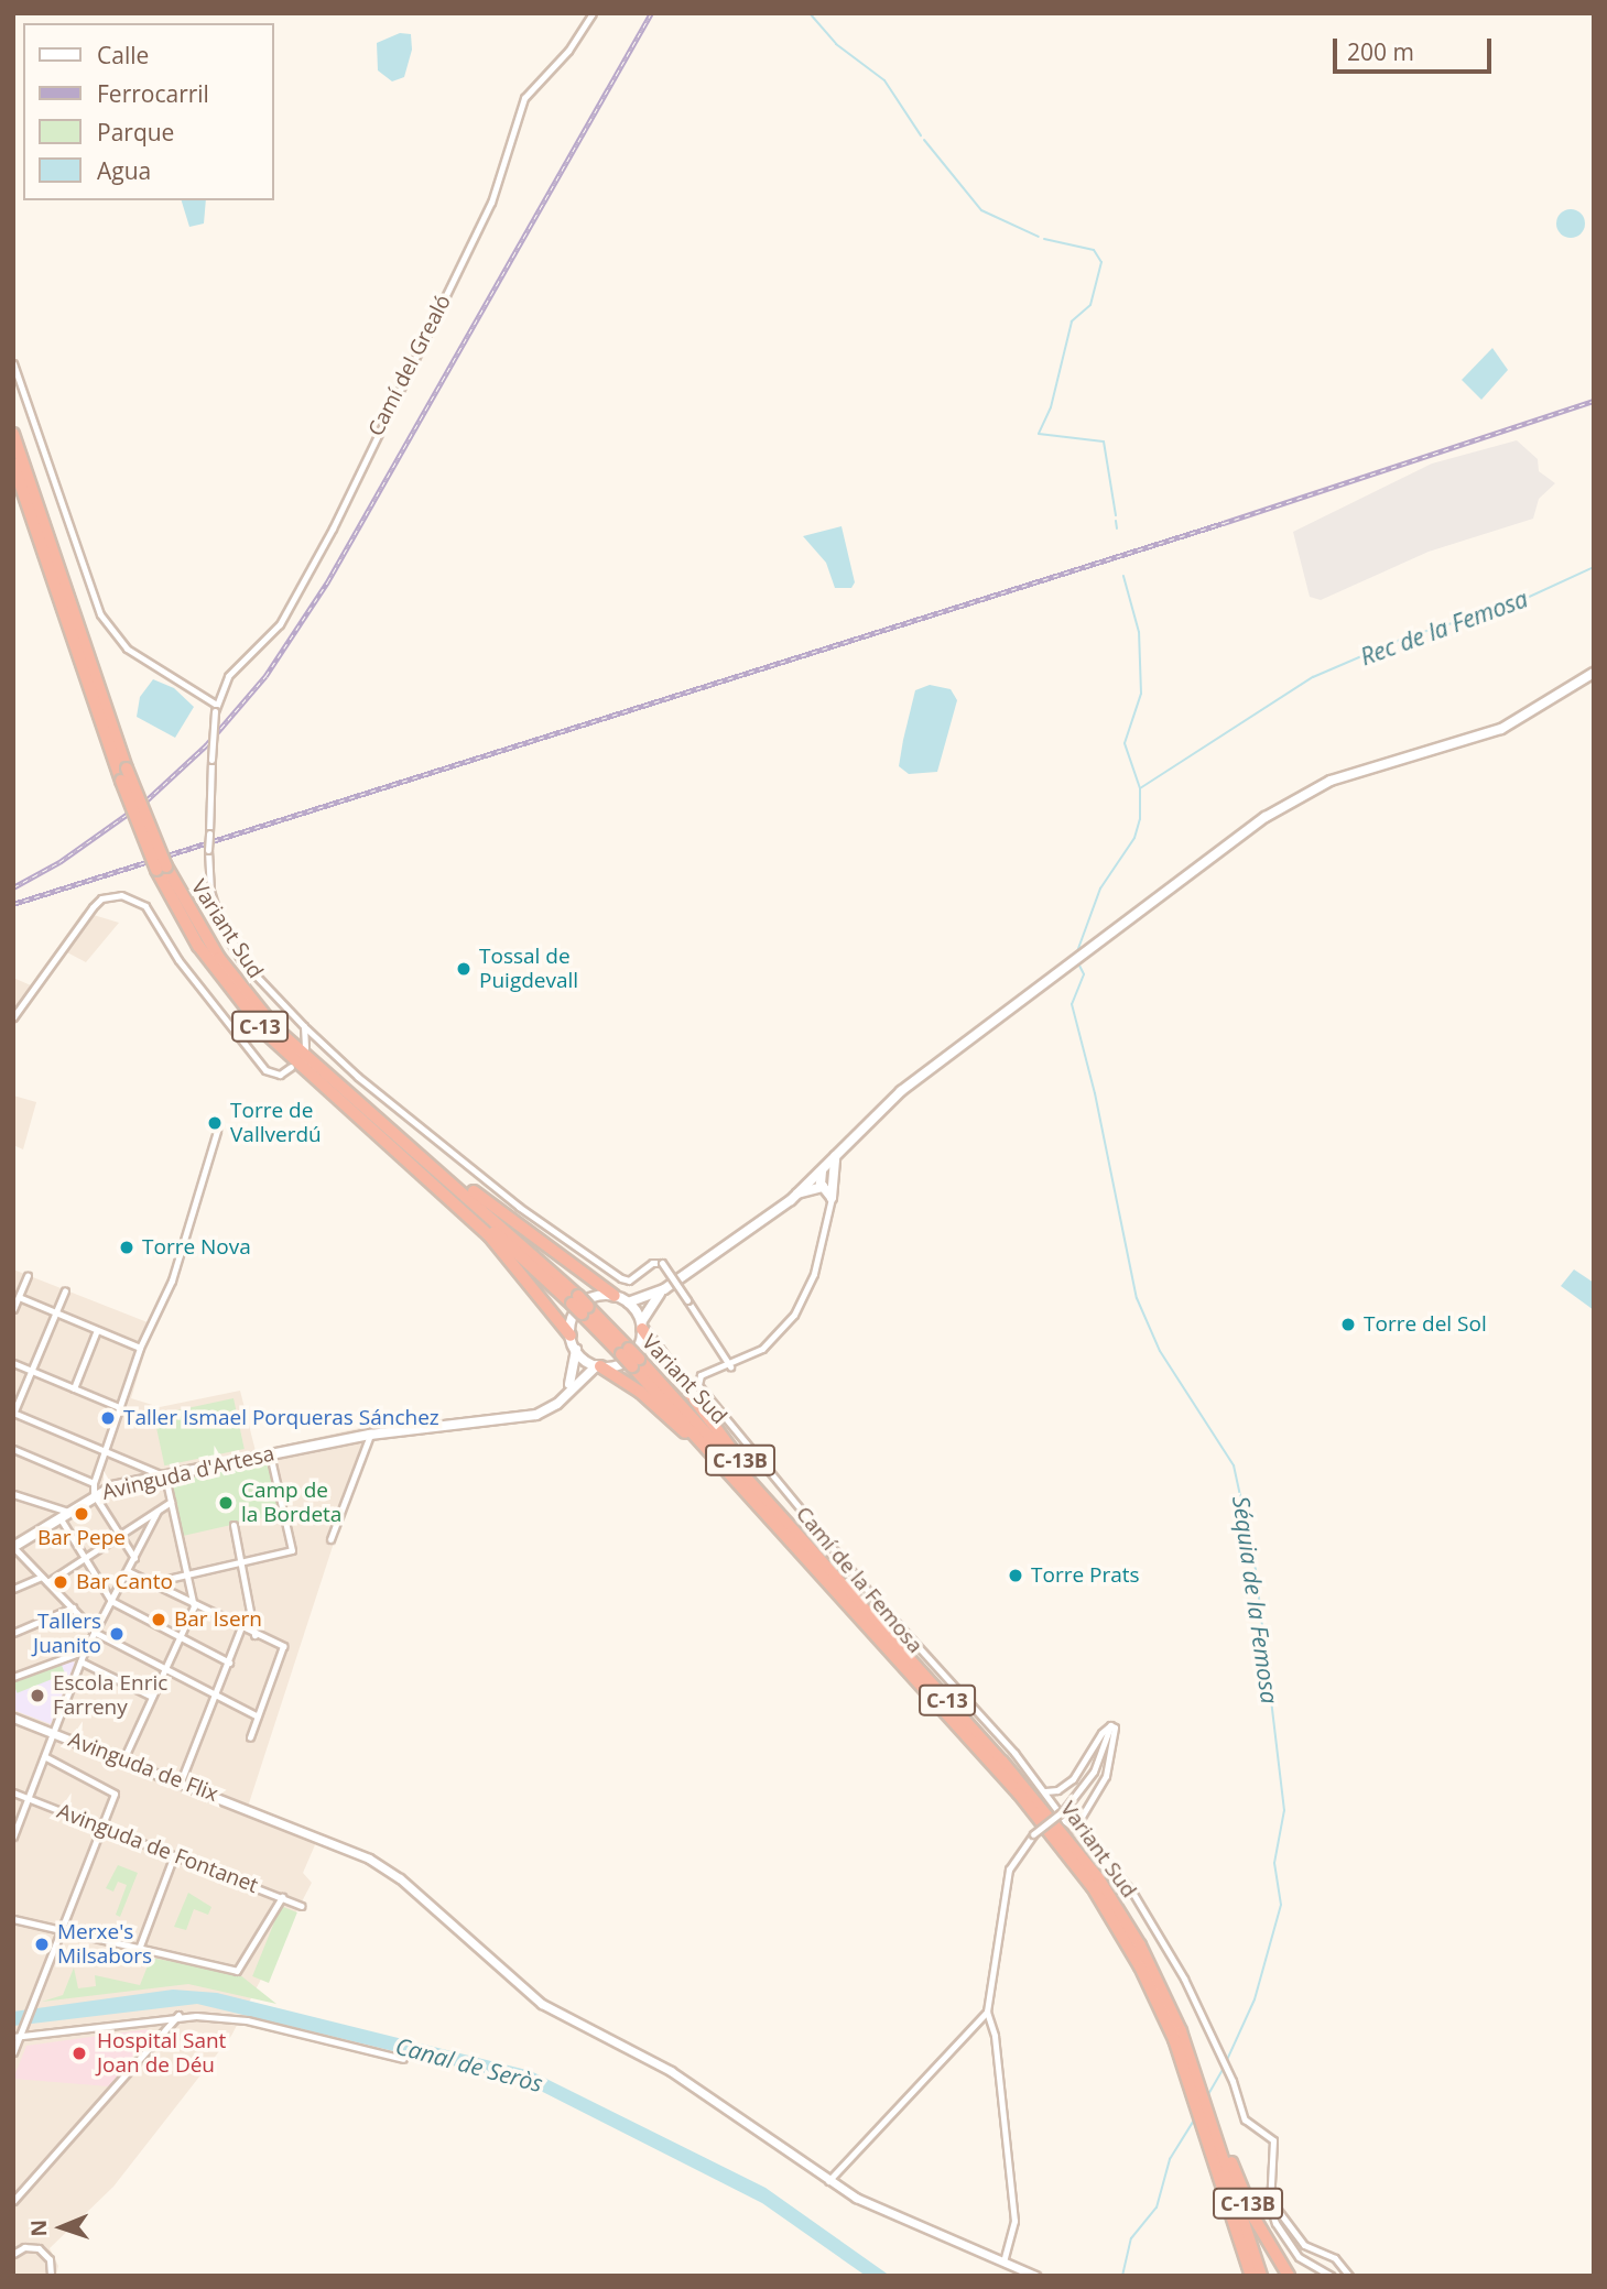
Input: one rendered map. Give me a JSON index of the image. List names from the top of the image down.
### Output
{
  "streets": {
    "highway": ["Variant Sud", "C-13", "C-13B"],
    "main road": ["Avinguda d'Artesa"],
    "street": [
      "Camí del Grealó",
      "Camí de la Femosa",
      "Avinguda de Flix",
      "Avinguda de Fontanet"
    ]
  },
  "crossings": [
    ["Variant Sud", "C-13"],
    ["Variant Sud", "C-13B"],
    ["C-13", "C-13B"]
  ],
  "water": ["Rec de la Femosa", "Séquia de la Femosa", "Canal de Seròs"],
  "places": [
    "Tossal de Puigdevall",
    "Torre de Vallverdú",
    "Torre Nova",
    "Torre del Sol",
    "Taller Ismael Porqueras Sánchez",
    "Camp de la Bordeta",
    "Bar Pepe",
    "Torre Prats",
    "Bar Canto",
    "Bar Isern",
    "Tallers Juanito",
    "Escola Enric Farreny",
    "Merxe's Milsabors",
    "Hospital Sant Joan de Déu"
  ],
  "legend": [
    "Calle",
    "Ferrocarril",
    "Parque",
    "Agua"
  ],
  "scale_bar": "200 m",
  "north": "left"
}
